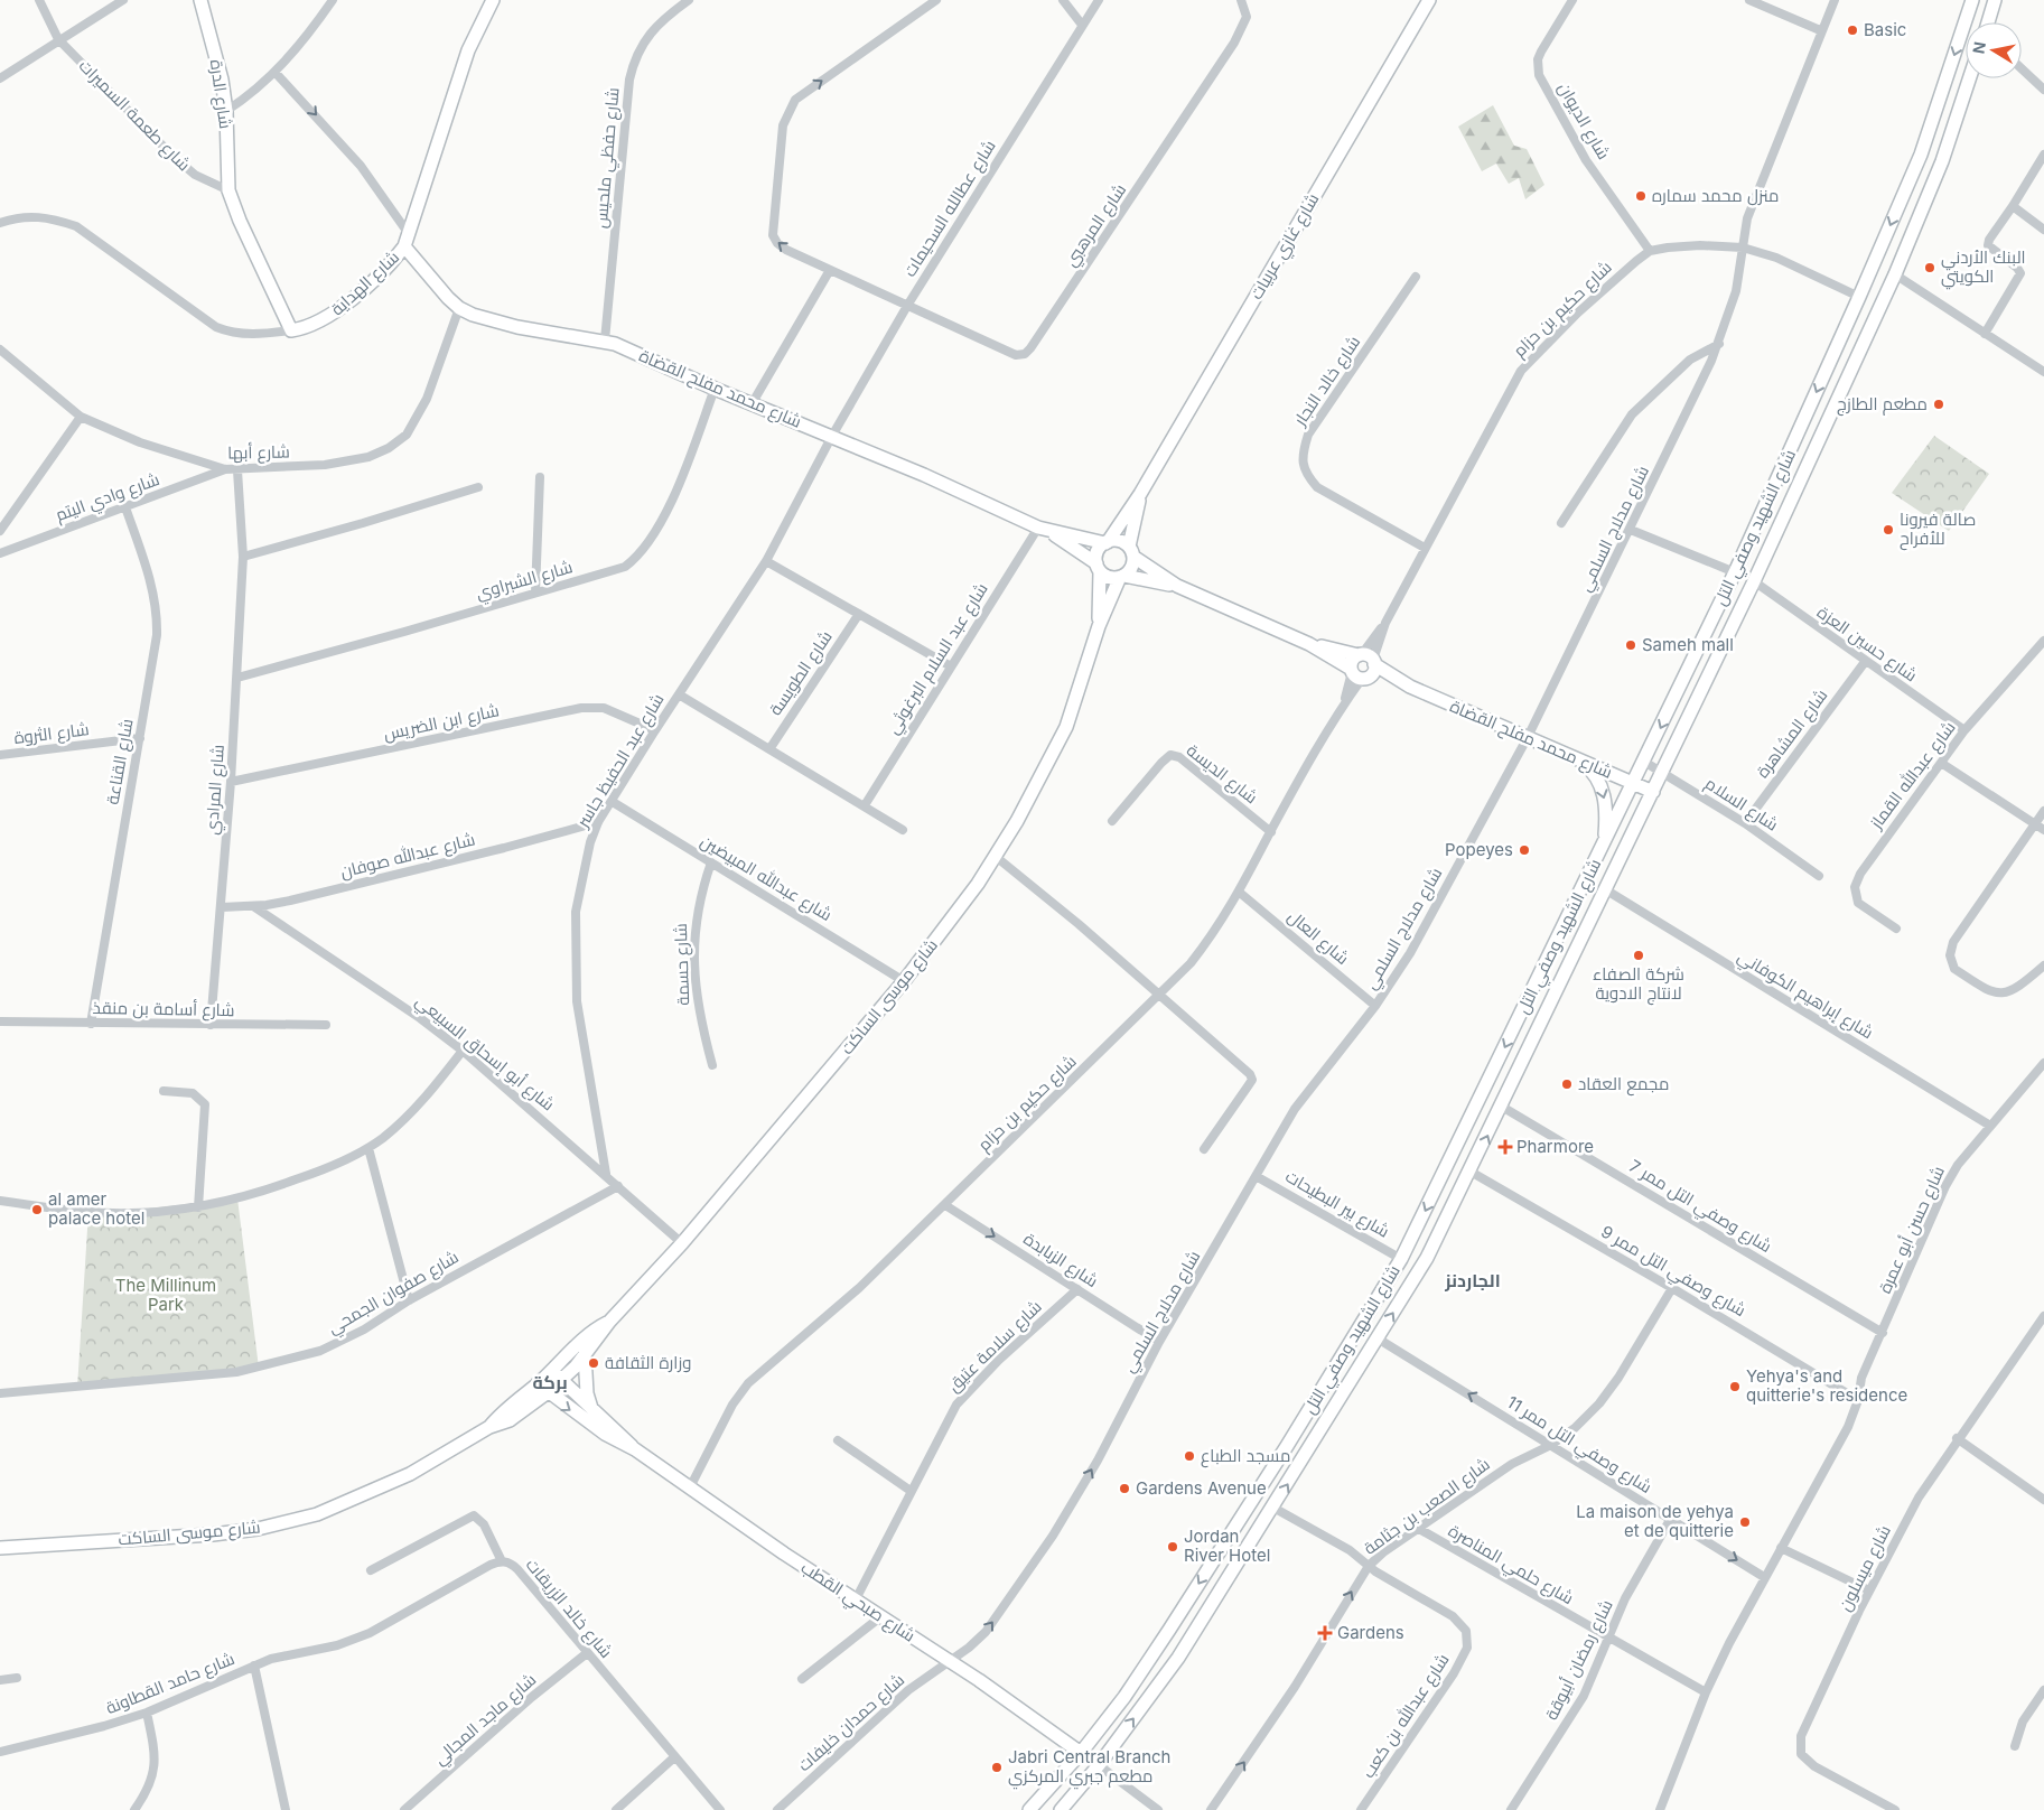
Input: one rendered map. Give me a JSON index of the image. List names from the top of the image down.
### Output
{
  "streets": {
    "street": [
      "شارع الدرة",
      "شارع طعمة السميرات",
      "شارع الديوان",
      "شارع حفظي ملحيس",
      "شارع عطالله السحيمات",
      "شارع المرهبي",
      "شارع غازي عربيات",
      "شارع الهداية",
      "شارع حكيم بن حزام",
      "شارع خالد النجار",
      "شارع محمد مفلح القضاة",
      "شارع أبها",
      "شارع وادي اليتم",
      "شارع الشهيد وصفي التل",
      "شارع مدلاج السلمي",
      "شارع الشبراوي",
      "شارع حسين العزة",
      "شارع عبد السلام البرغوثي",
      "شارع الطويسة",
      "شارع ابن الضريس",
      "شارع الثروة",
      "شارع المشاهرة",
      "شارع عبد الحفيظ جاسر",
      "شارع القناعة",
      "شارع الديسة",
      "شارع عبدالله القماز",
      "شارع المرادي",
      "شارع السلام",
      "شارع عبدالله صوفان",
      "شارع عبدالله المبيضين",
      "شارع العال",
      "شارع حسمة",
      "شارع إبراهيم الكوفاني",
      "شارع موسى الساكت",
      "شارع أسامة بن منقذ",
      "شارع أبو إسحاق السبيعي",
      "شارع بير البطيحات",
      "شارع وصفي التل ممر 7",
      "شارع حسن أبو عمرة",
      "شارع الزبابدة",
      "شارع وصفي التل ممر 9",
      "شارع صفوان الجمحي",
      "شارع سلامة عتيق",
      "شارع وصفي التل ممر 11",
      "شارع الصعب بن جثامة",
      "شارع حلمي المناصرة",
      "شارع ميسلون",
      "شارع صبحي القطب",
      "شارع خالد الزريقات",
      "شارع رمضان أبيوقة",
      "شارع حامد القطاونة",
      "شارع عبدالله بن كعب",
      "شارع ماجد المجالي",
      "شارع حمدان خليفات"
    ]
  },
  "crossings": [
    ["شارع الدرة", "شارع طعمة السميرات"],
    ["شارع الديوان", "شارع حكيم بن حزام"],
    ["شارع حفظي ملحيس", "شارع محمد مفلح القضاة"],
    ["شارع عطالله السحيمات", "شارع المرهبي"],
    ["شارع عطالله السحيمات", "شارع محمد مفلح القضاة"],
    ["شارع عطالله السحيمات", "شارع عبد الحفيظ جاسر"],
    ["شارع غازي عربيات", "شارع محمد مفلح القضاة"],
    ["شارع غازي عربيات", "شارع موسى الساكت"],
    ["شارع الهداية", "شارع محمد مفلح القضاة"],
    ["شارع حكيم بن حزام", "شارع خالد النجار"],
    ["شارع حكيم بن حزام", "شارع محمد مفلح القضاة"],
    ["شارع حكيم بن حزام", "شارع الديسة"],
    ["شارع حكيم بن حزام", "شارع العال"],
    ["شارع حكيم بن حزام", "شارع الزبابدة"],
    ["شارع حكيم بن حزام", "شارع صبحي القطب"],
    ["شارع محمد مفلح القضاة", "شارع أبها"],
    ["شارع محمد مفلح القضاة", "شارع الشهيد وصفي التل"],
    ["شارع محمد مفلح القضاة", "شارع مدلاج السلمي"],
    ["شارع محمد مفلح القضاة", "شارع الشبراوي"],
    ["شارع محمد مفلح القضاة", "شارع عبد السلام البرغوثي"],
    ["شارع محمد مفلح القضاة", "شارع عبد الحفيظ جاسر"],
    ["شارع محمد مفلح القضاة", "شارع موسى الساكت"],
    ["شارع أبها", "شارع وادي اليتم"],
    ["شارع أبها", "شارع المرادي"],
    ["شارع وادي اليتم", "شارع القناعة"],
    ["شارع الشهيد وصفي التل", "شارع حسين العزة"],
    ["شارع الشهيد وصفي التل", "شارع السلام"],
    ["شارع الشهيد وصفي التل", "شارع إبراهيم الكوفاني"],
    ["شارع الشهيد وصفي التل", "شارع بير البطيحات"],
    ["شارع الشهيد وصفي التل", "شارع وصفي التل ممر 7"],
    ["شارع الشهيد وصفي التل", "شارع وصفي التل ممر 9"],
    ["شارع الشهيد وصفي التل", "شارع وصفي التل ممر 11"],
    ["شارع الشهيد وصفي التل", "شارع صبحي القطب"],
    ["شارع الشهيد وصفي التل", "شارع عبدالله بن كعب"],
    ["شارع مدلاج السلمي", "شارع العال"],
    ["شارع مدلاج السلمي", "شارع بير البطيحات"],
    ["شارع مدلاج السلمي", "شارع الزبابدة"],
    ["شارع مدلاج السلمي", "شارع صبحي القطب"],
    ["شارع مدلاج السلمي", "شارع حمدان خليفات"],
    ["شارع الشبراوي", "شارع المرادي"],
    ["شارع حسين العزة", "شارع المشاهرة"],
    ["شارع حسين العزة", "شارع عبدالله القماز"],
    ["شارع ابن الضريس", "شارع عبد الحفيظ جاسر"],
    ["شارع ابن الضريس", "شارع المرادي"],
    ["شارع الثروة", "شارع القناعة"],
    ["شارع المشاهرة", "شارع السلام"],
    ["شارع عبد الحفيظ جاسر", "شارع عبدالله صوفان"],
    ["شارع عبد الحفيظ جاسر", "شارع عبدالله المبيضين"],
    ["شارع عبد الحفيظ جاسر", "شارع أبو إسحاق السبيعي"],
    ["شارع القناعة", "شارع أسامة بن منقذ"],
    ["شارع المرادي", "شارع عبدالله صوفان"],
    ["شارع المرادي", "شارع أسامة بن منقذ"],
    ["شارع عبدالله صوفان", "شارع أبو إسحاق السبيعي"],
    ["شارع عبدالله المبيضين", "شارع حسمة"],
    ["شارع عبدالله المبيضين", "شارع موسى الساكت"],
    ["شارع إبراهيم الكوفاني", "شارع حسن أبو عمرة"],
    ["شارع موسى الساكت", "شارع أبو إسحاق السبيعي"],
    ["شارع موسى الساكت", "شارع صبحي القطب"],
    ["شارع أبو إسحاق السبيعي", "شارع صفوان الجمحي"],
    ["شارع وصفي التل ممر 7", "شارع حسن أبو عمرة"],
    ["شارع حسن أبو عمرة", "شارع وصفي التل ممر 9"],
    ["شارع الزبابدة", "شارع سلامة عتيق"],
    ["شارع وصفي التل ممر 9", "شارع الصعب بن جثامة"],
    ["شارع سلامة عتيق", "شارع صبحي القطب"],
    ["شارع وصفي التل ممر 11", "شارع الصعب بن جثامة"],
    ["شارع وصفي التل ممر 11", "شارع رمضان أبيوقة"],
    ["شارع الصعب بن جثامة", "شارع حلمي المناصرة"],
    ["شارع الصعب بن جثامة", "شارع عبدالله بن كعب"],
    ["شارع حلمي المناصرة", "شارع رمضان أبيوقة"],
    ["شارع صبحي القطب", "شارع حمدان خليفات"],
    ["شارع خالد الزريقات", "شارع حامد القطاونة"],
    ["شارع خالد الزريقات", "شارع ماجد المجالي"]
  ],
  "one_way": ["شارع الزبابدة", "شارع الصعب بن جثامة"],
  "districts": ["الجاردنز", "بركة"],
  "parks": ["The Millinum Park"],
  "places": {
    "other": [
      "Basic",
      "منزل محمد سماره",
      "البنك الأردني الكويتي",
      "مطعم الطازج",
      "صالة فيرونا للأفراح",
      "Sameh mall",
      "Popeyes",
      "شركة الصفاء لانتاج الادوية",
      "مجمع العقاد",
      "al amer palace hotel",
      "وزارة الثقافة",
      "Yehya's and quitterie's residence",
      "مسجد الطباع",
      "Gardens Avenue",
      "La maison de yehya et de quitterie",
      "Jordan River Hotel",
      "Jabri Central Branch مطعم جبري المركزي"
    ],
    "health": ["Pharmore", "Gardens"]
  },
  "north": "left"
}
